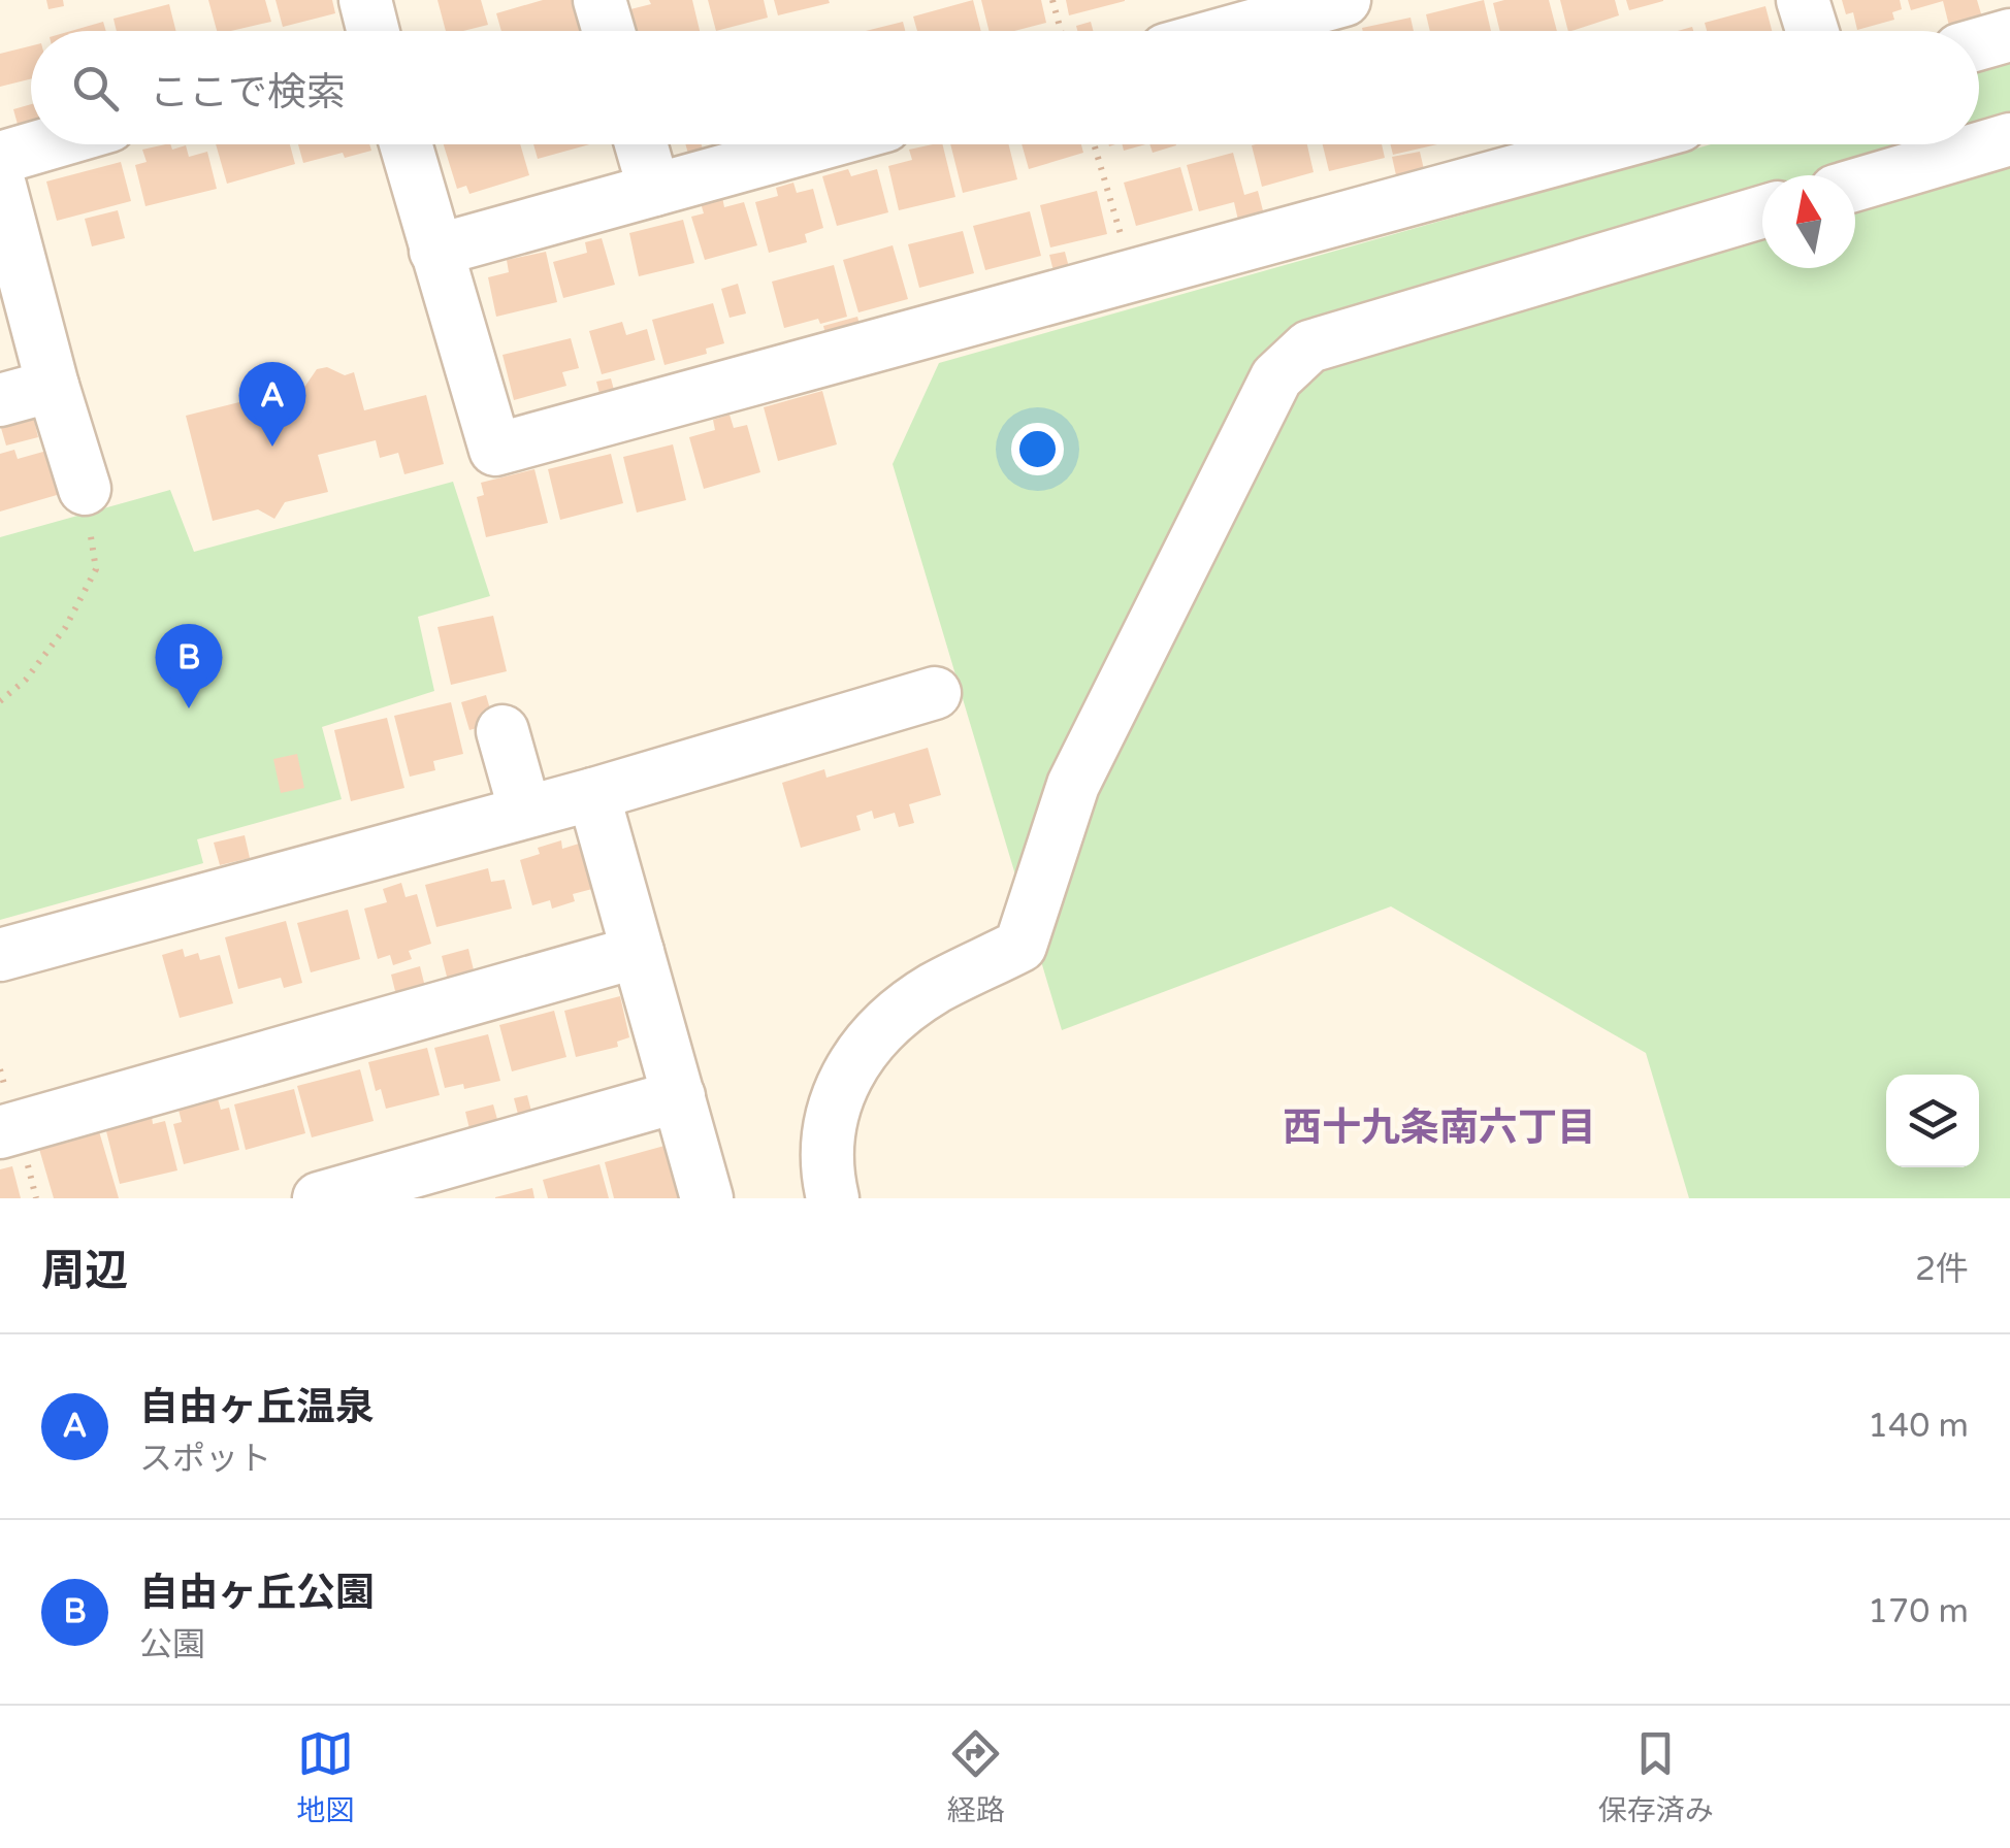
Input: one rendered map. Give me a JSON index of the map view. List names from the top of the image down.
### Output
{
  "districts": ["西十九条南六丁目"],
  "north": "top",
  "page": {
    "search": "ここで検索",
    "pins": ["A", "B"],
    "heading": ["周辺", "2件"],
    "list": [
      {
        "mark": "A",
        "name": "自由ヶ丘温泉",
        "note": "スポット",
        "value": "140 m"
      },
      {
        "mark": "B",
        "name": "自由ヶ丘公園",
        "note": "公園",
        "value": "170 m"
      }
    ],
    "nav": ["地図", "経路", "保存済み"]
  }
}
